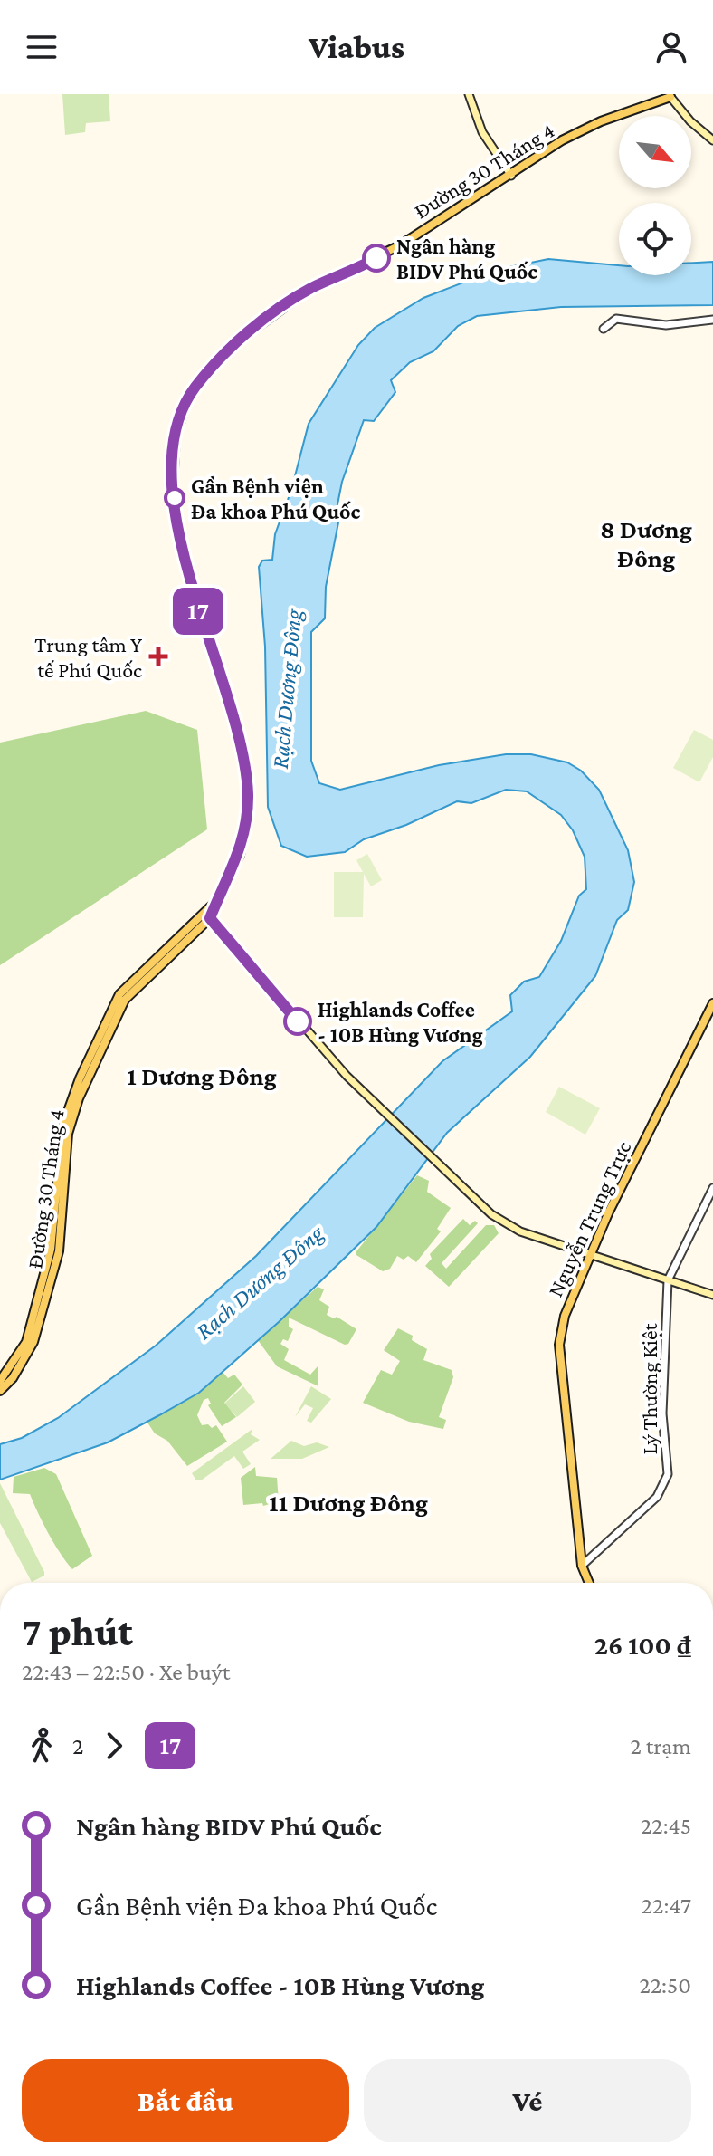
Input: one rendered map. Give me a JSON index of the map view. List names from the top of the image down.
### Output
{
  "streets": {
    "main road": ["Đường 30 Tháng 4", "Nguyễn Trung Trực"],
    "street": ["Lý Thường Kiệt"]
  },
  "crossings": [
    ["Nguyễn Trung Trực", "Lý Thường Kiệt"]
  ],
  "districts": ["8 Dương Đông", "1 Dương Đông", "11 Dương Đông"],
  "water": ["Rạch Dương Đông"],
  "places": {
    "other": ["Ngân hàng BIDV Phú Quốc", "Gần Bệnh viện Đa khoa Phú Quốc", "Highlands Coffee - 10B Hùng Vương"],
    "health": ["Trung tâm Y tế Phú Quốc"]
  },
  "lines": ["bus line 17"],
  "north": "bottom right",
  "page": {
    "header": "Viabus",
    "on_map": "17",
    "heading": ["7 phút", "22:43 – 22:50 · Xe buýt", "26 100 ₫"],
    "legs": ["2", "17", "2 trạm"],
    "list": [
      {
        "name": "Ngân hàng BIDV Phú Quốc",
        "value": "22:45"
      },
      {
        "name": "Gần Bệnh viện Đa khoa Phú Quốc",
        "value": "22:47"
      },
      {
        "name": "Highlands Coffee - 10B Hùng Vương",
        "value": "22:50"
      }
    ],
    "buttons": ["Bắt đầu", "Vé"]
  }
}
